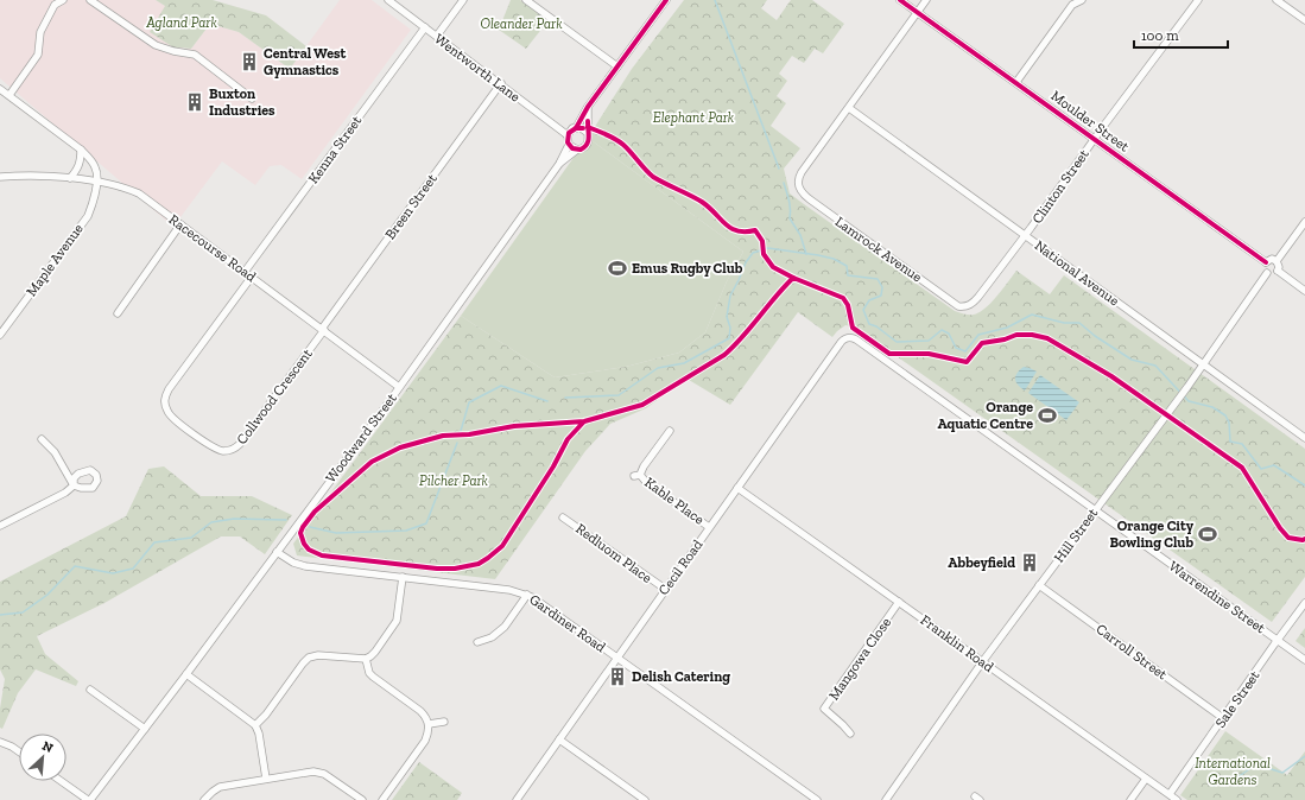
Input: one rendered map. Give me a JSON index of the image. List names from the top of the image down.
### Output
{
  "streets": {
    "street": [
      "Wentworth Lane",
      "Moulder Street",
      "Kenna Street",
      "Clinton Street",
      "Breen Street",
      "Racecourse Road",
      "Lamrock Avenue",
      "Maple Avenue",
      "National Avenue",
      "Collwood Crescent",
      "Woodward Street",
      "Kable Place",
      "Hill Street",
      "Redluom Place",
      "Cecil Road",
      "Warrendine Street",
      "Gardiner Road",
      "Franklin Road",
      "Carroll Street",
      "Mangowa Close",
      "Sale Street"
    ]
  },
  "crossings": [
    ["Wentworth Lane", "Kenna Street"],
    ["Wentworth Lane", "Breen Street"],
    ["Wentworth Lane", "Woodward Street"],
    ["Moulder Street", "Clinton Street"],
    ["Moulder Street", "Hill Street"],
    ["Kenna Street", "Racecourse Road"],
    ["Clinton Street", "Lamrock Avenue"],
    ["Clinton Street", "National Avenue"],
    ["Breen Street", "Racecourse Road"],
    ["Breen Street", "Collwood Crescent"],
    ["Racecourse Road", "Maple Avenue"],
    ["Racecourse Road", "Collwood Crescent"],
    ["Racecourse Road", "Woodward Street"],
    ["Lamrock Avenue", "National Avenue"],
    ["National Avenue", "Hill Street"],
    ["Woodward Street", "Gardiner Road"],
    ["Kable Place", "Cecil Road"],
    ["Hill Street", "Warrendine Street"],
    ["Hill Street", "Franklin Road"],
    ["Hill Street", "Carroll Street"],
    ["Redluom Place", "Cecil Road"],
    ["Cecil Road", "Warrendine Street"],
    ["Cecil Road", "Gardiner Road"],
    ["Cecil Road", "Franklin Road"],
    ["Warrendine Street", "Sale Street"],
    ["Franklin Road", "Mangowa Close"],
    ["Franklin Road", "Sale Street"],
    ["Carroll Street", "Sale Street"]
  ],
  "parks": [
    "Agland Park",
    "Oleander Park",
    "Elephant Park",
    "Pilcher Park",
    "International Gardens"
  ],
  "places": {
    "building": [
      "Central West Gymnastics",
      "Buxton Industries",
      "Abbeyfield",
      "Delish Catering"
    ],
    "sports": ["Emus Rugby Club", "Orange Aquatic Centre", "Orange City Bowling Club"]
  },
  "scale_bar": "100 m",
  "north": "top right"
}
